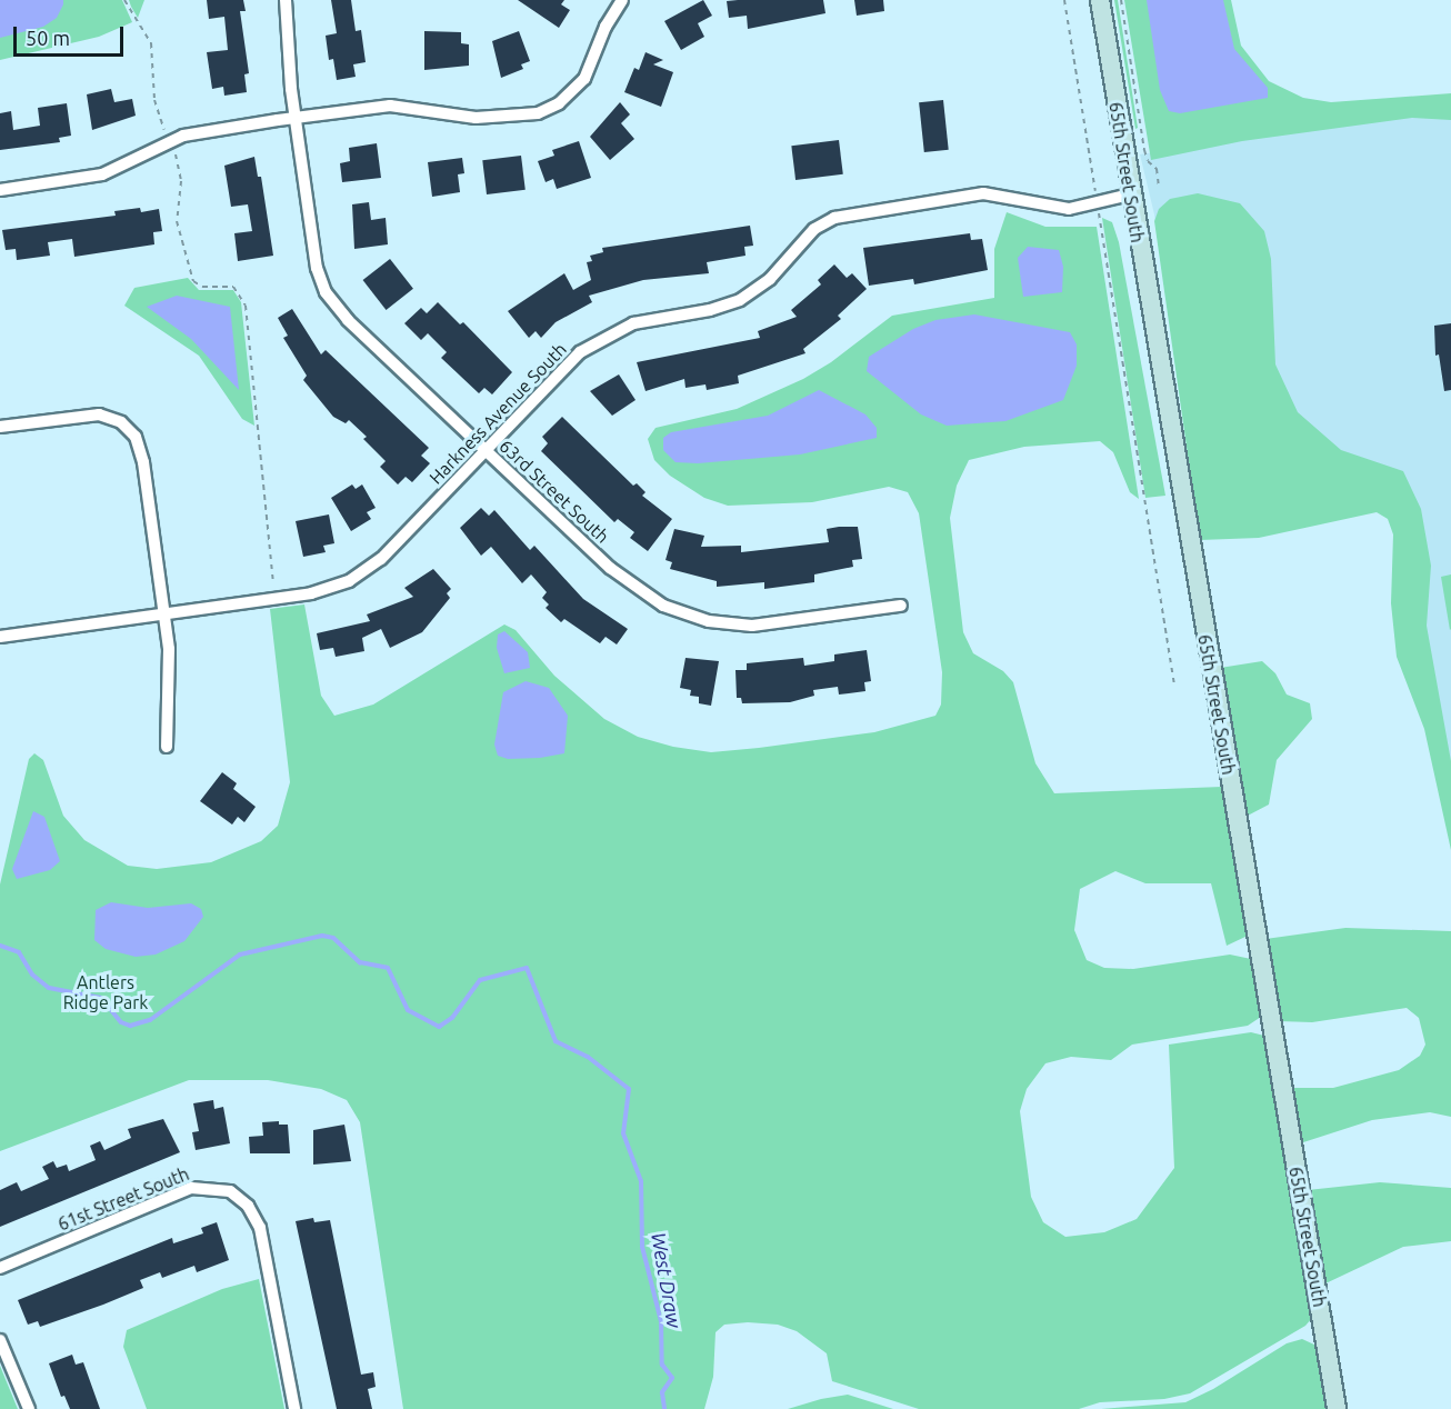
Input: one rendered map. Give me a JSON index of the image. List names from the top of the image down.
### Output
{
  "streets": {
    "street": [
      "65th Street South",
      "Harkness Avenue South",
      "63rd Street South",
      "61st Street South"
    ]
  },
  "crossings": [
    ["65th Street South", "Harkness Avenue South"],
    ["Harkness Avenue South", "63rd Street South"]
  ],
  "water": ["West Draw"],
  "parks": ["Antlers Ridge Park"],
  "scale_bar": "50 m"
}
